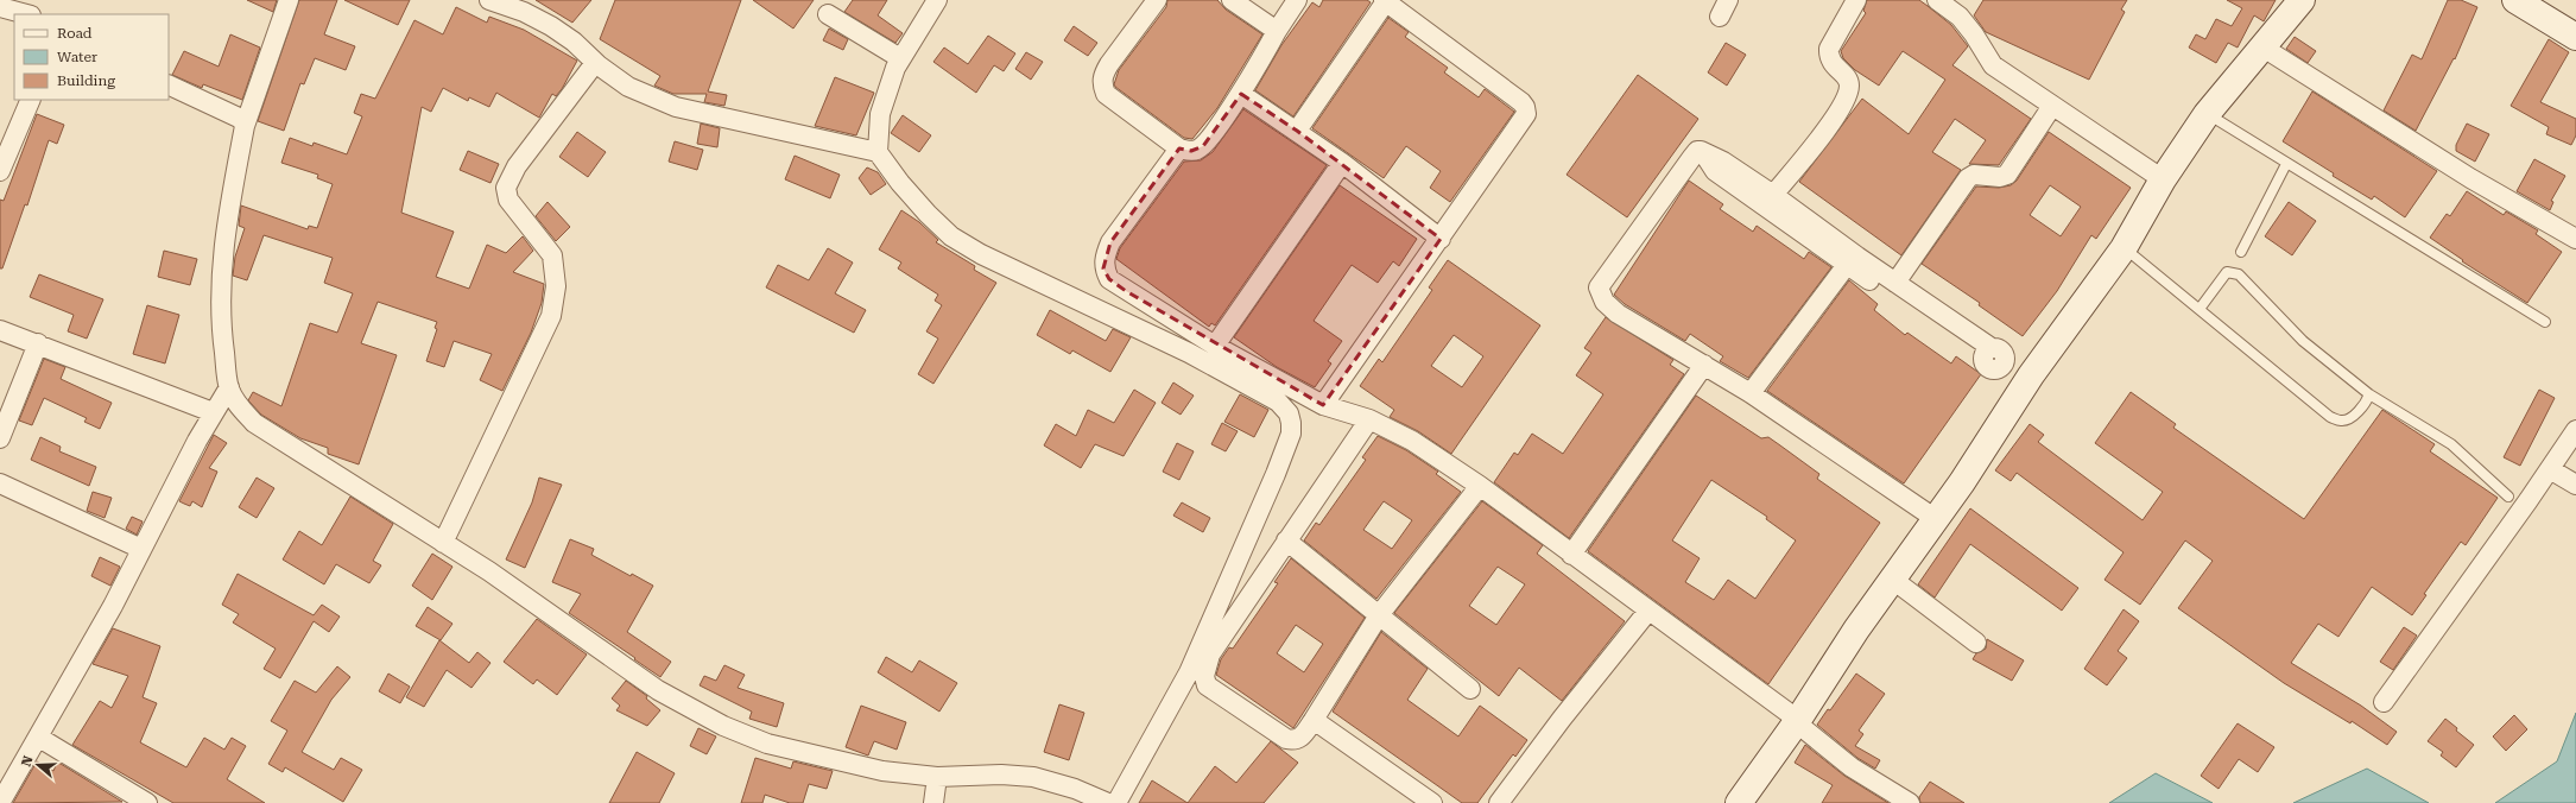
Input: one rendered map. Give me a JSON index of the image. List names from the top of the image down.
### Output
{
  "legend": ["Road", "Water", "Building"],
  "north": "left"
}
